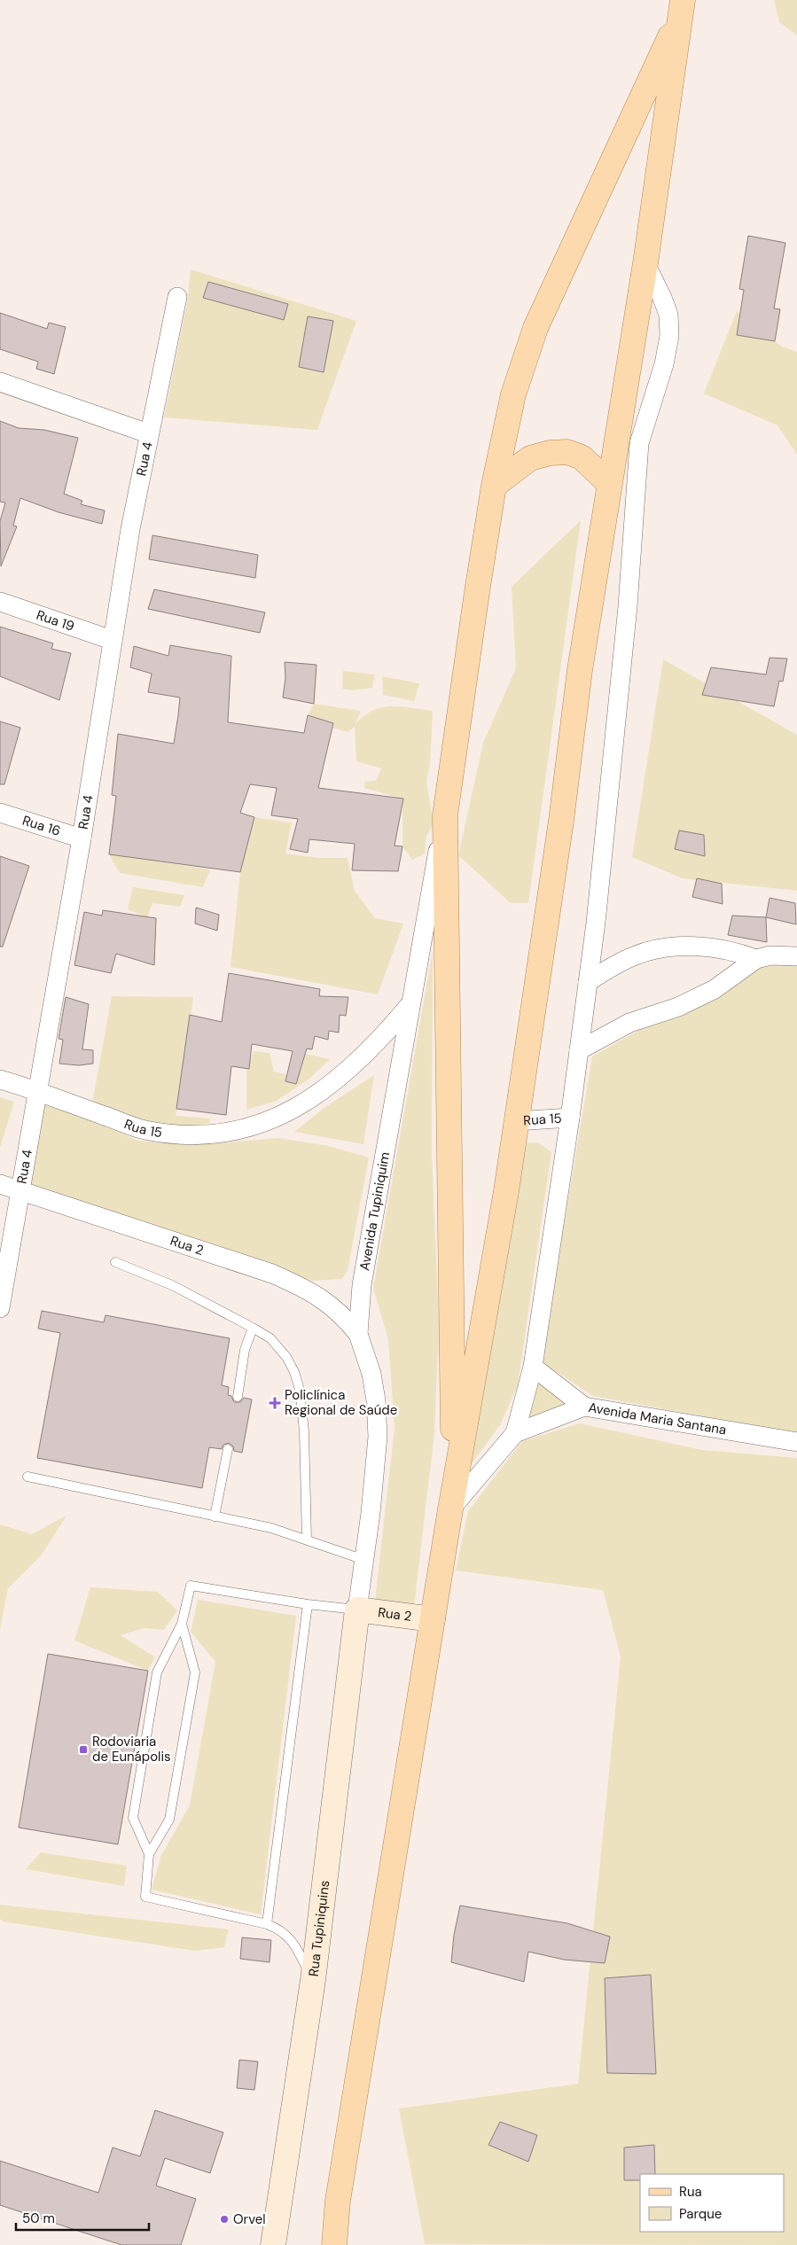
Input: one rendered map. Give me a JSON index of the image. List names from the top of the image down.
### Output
{
  "streets": {
    "street": [
      "Rua 4",
      "Rua 19",
      "Rua 16",
      "Rua 15",
      "Avenida Tupiniquim",
      "Rua 2",
      "Avenida Maria Santana",
      "Rua Tupiniquins"
    ]
  },
  "crossings": [
    ["Rua 4", "Rua 19"],
    ["Rua 4", "Rua 16"],
    ["Rua 4", "Rua 15"],
    ["Rua 4", "Rua 2"],
    ["Rua 15", "Avenida Tupiniquim"],
    ["Avenida Tupiniquim", "Rua 2"],
    ["Avenida Tupiniquim", "Rua Tupiniquins"],
    ["Rua 2", "Rua Tupiniquins"]
  ],
  "places": {
    "health": ["Policlínica Regional de Saúde"],
    "transit": ["Rodoviaria de Eunápolis"],
    "other": ["Orvel"]
  },
  "legend": ["Rua", "Parque"],
  "scale_bar": "50 m"
}
